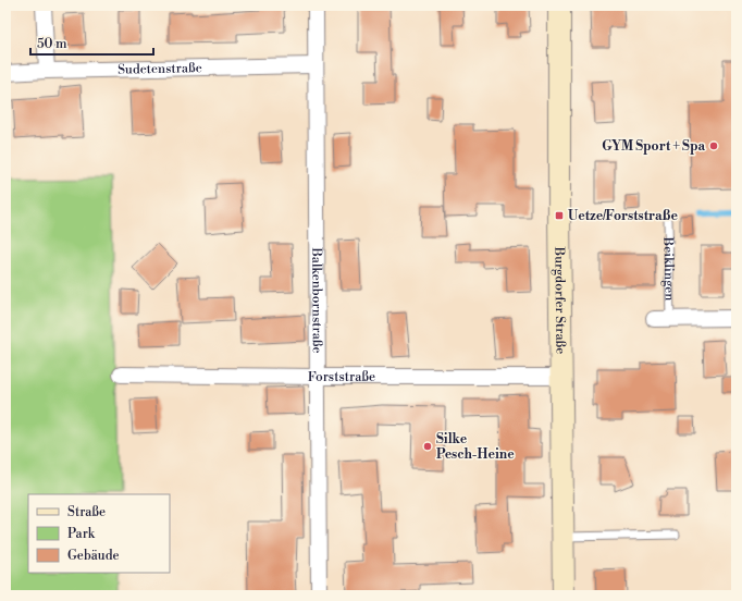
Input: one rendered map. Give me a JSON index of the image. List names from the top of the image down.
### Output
{
  "streets": {
    "main road": ["Burgdorfer Straße"],
    "street": [
      "Sudetenstraße",
      "Beiklingen",
      "Balkenbornstraße",
      "Forststraße"
    ]
  },
  "crossings": [
    ["Sudetenstraße", "Balkenbornstraße"],
    ["Balkenbornstraße", "Forststraße"],
    ["Burgdorfer Straße", "Forststraße"]
  ],
  "places": {
    "other": ["GYM Sport + Spa", "Silke Pesch-Heine"],
    "transit": ["Uetze/Forststraße"]
  },
  "legend": ["Straße", "Park", "Gebäude"],
  "scale_bar": "50 m"
}
